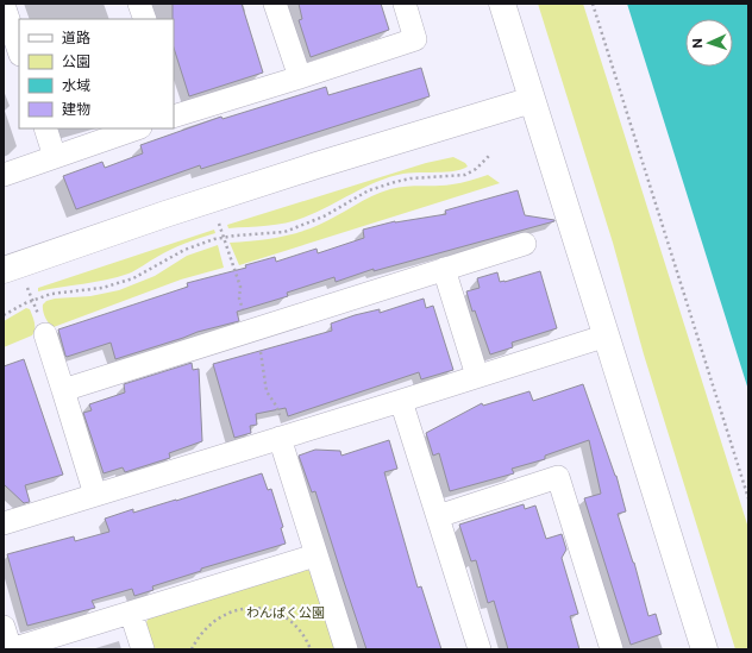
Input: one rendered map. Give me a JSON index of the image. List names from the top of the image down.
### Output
{
  "parks": ["わんぱく公園"],
  "legend": [
    "道路",
    "公園",
    "水域",
    "建物"
  ],
  "north": "left"
}
